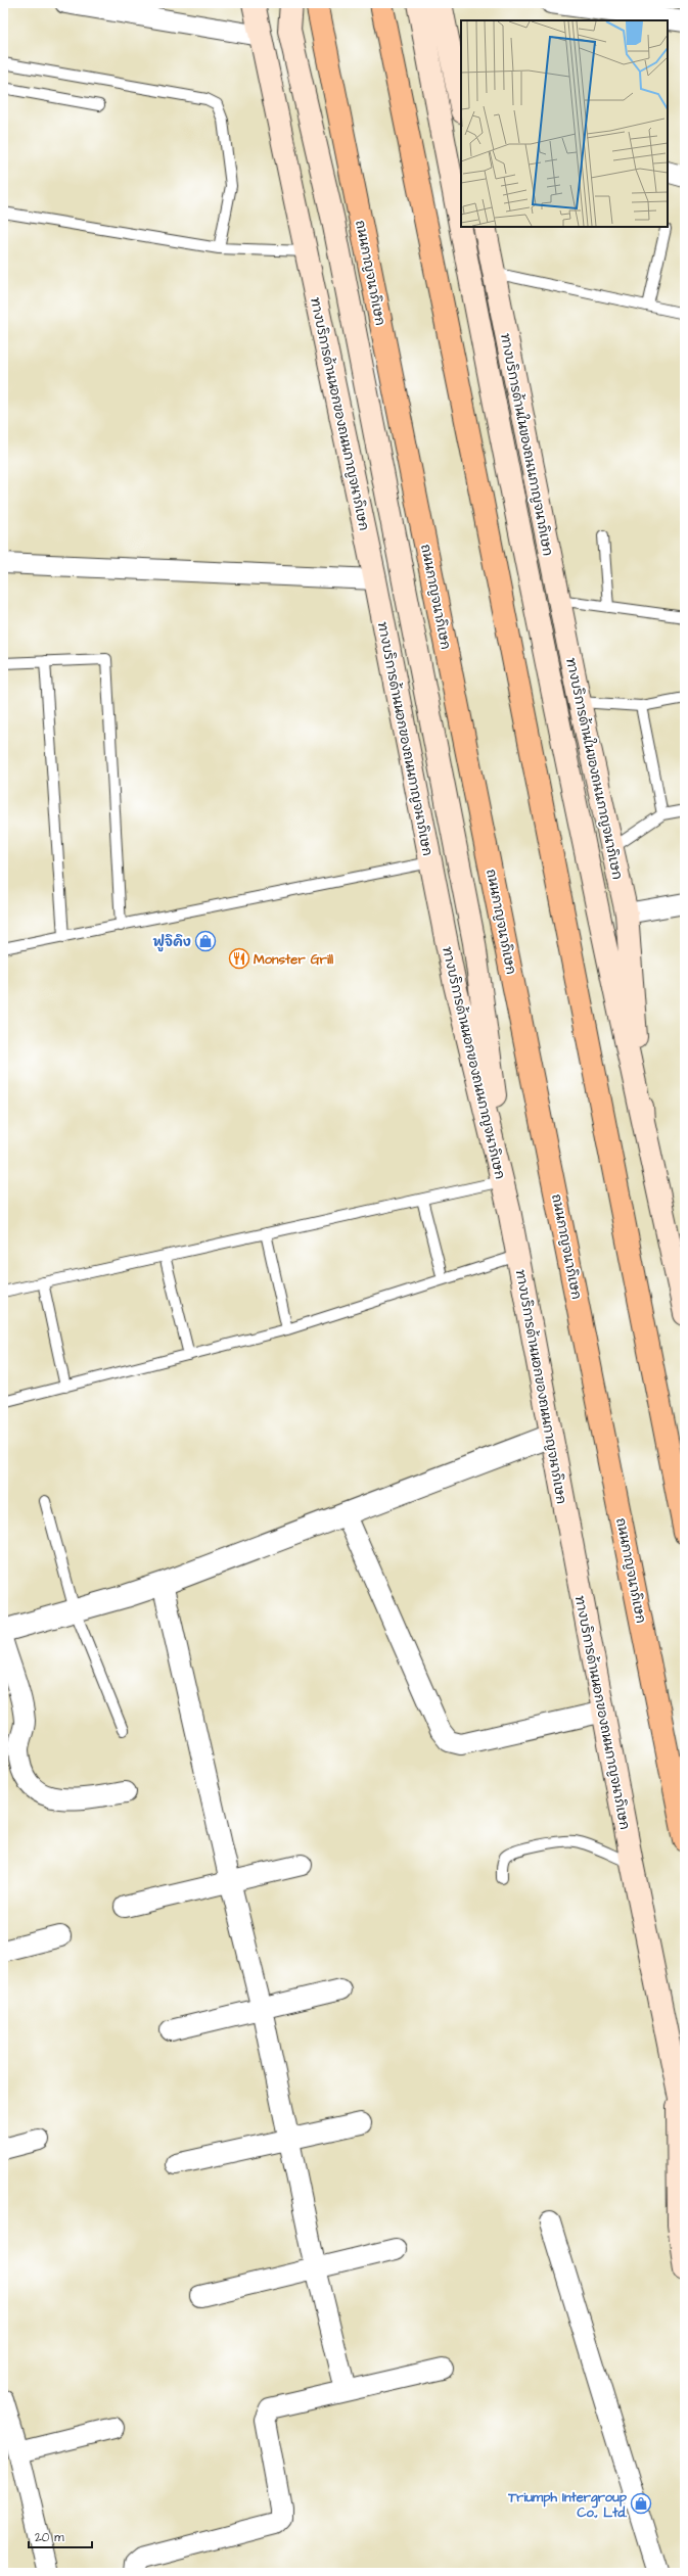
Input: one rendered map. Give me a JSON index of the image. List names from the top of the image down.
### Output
{
  "streets": {
    "highway": ["ถนนกาญจนาภิเษก"],
    "main road": ["ทางบริการด้านนอกของถนนกาญจนาภิเษก", "ทางบริการด้านในของถนนกาญจนาภิเษก"]
  },
  "places": {
    "shop": ["ฟูจิคิง", "Triumph Intergroup Co., Ltd."],
    "restaurant": ["Monster Grill"]
  },
  "scale_bar": "20 m"
}
